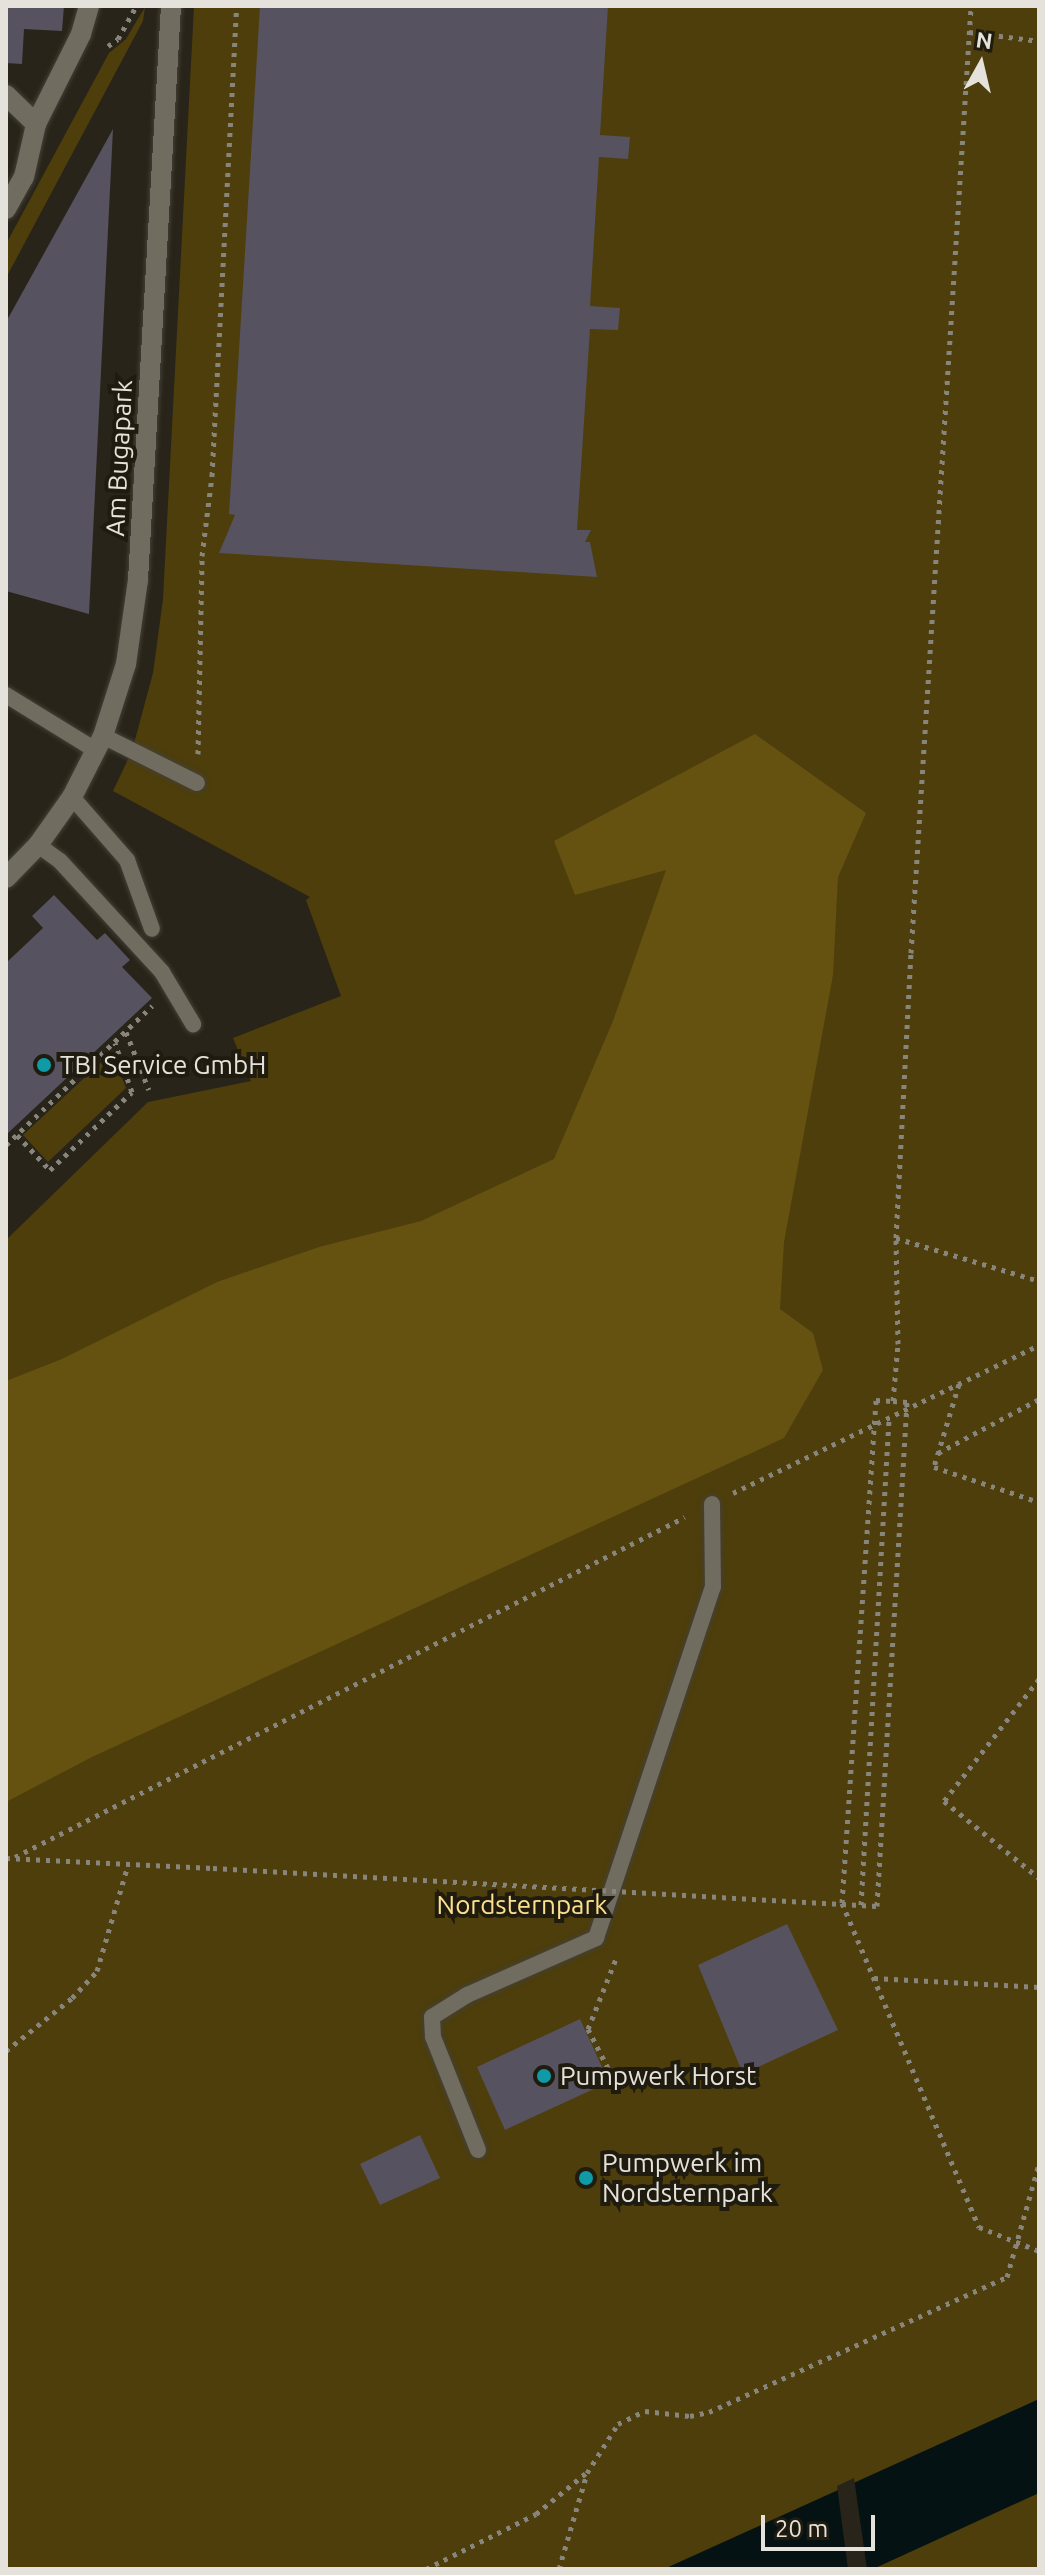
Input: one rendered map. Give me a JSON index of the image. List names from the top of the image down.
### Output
{
  "streets": {
    "street": ["Am Bugapark"]
  },
  "parks": ["Nordsternpark"],
  "places": ["TBI Service GmbH", "Pumpwerk Horst", "Pumpwerk im Nordsternpark"],
  "scale_bar": "20 m",
  "north": "top"
}
